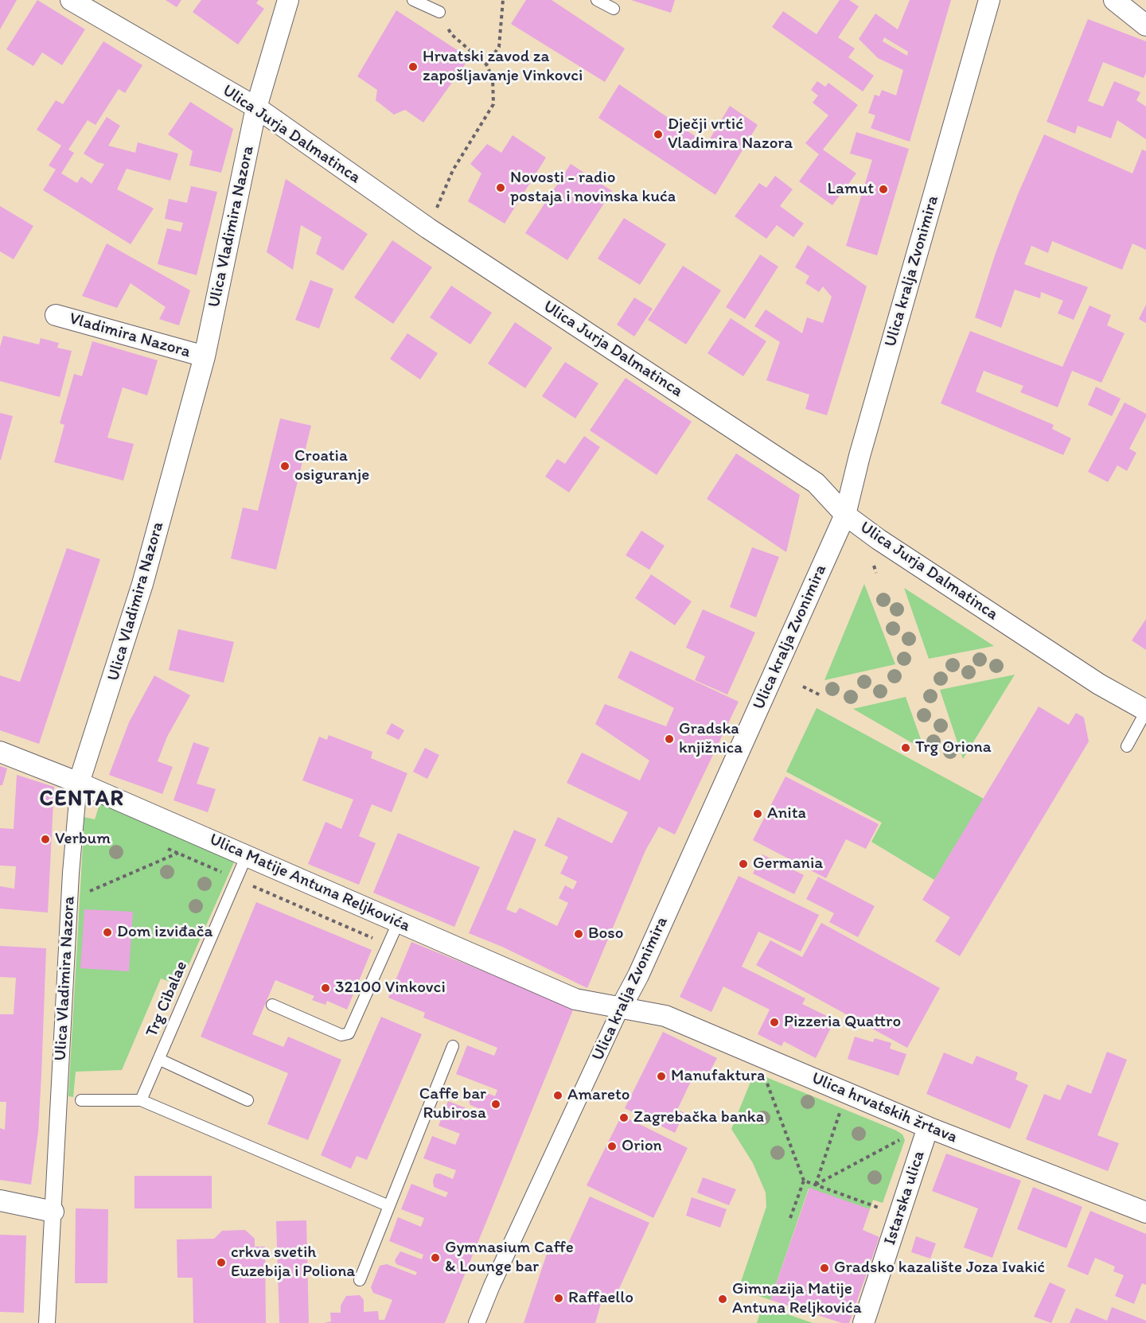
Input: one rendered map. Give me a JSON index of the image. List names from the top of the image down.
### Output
{
  "streets": {
    "street": [
      "Ulica Jurja Dalmatinca",
      "Ulica Vladimira Nazora",
      "Ulica kralja Zvonimira",
      "Vladimira Nazora",
      "Ulica Matije Antuna Reljkovića",
      "Ulica hrvatskih žrtava",
      "Istarska ulica"
    ],
    "lane": ["Trg Cibalae"]
  },
  "crossings": [
    ["Ulica Jurja Dalmatinca", "Ulica Vladimira Nazora"],
    ["Ulica Jurja Dalmatinca", "Ulica kralja Zvonimira"],
    ["Ulica Vladimira Nazora", "Vladimira Nazora"],
    ["Ulica Vladimira Nazora", "Ulica Matije Antuna Reljkovića"],
    ["Ulica kralja Zvonimira", "Ulica Matije Antuna Reljkovića"],
    ["Ulica kralja Zvonimira", "Ulica hrvatskih žrtava"],
    ["Ulica Matije Antuna Reljkovića", "Trg Cibalae"],
    ["Ulica Matije Antuna Reljkovića", "Ulica hrvatskih žrtava"],
    ["Ulica hrvatskih žrtava", "Istarska ulica"]
  ],
  "districts": ["CENTAR"],
  "places": [
    "Hrvatski zavod za zapošljavanje Vinkovci",
    "Dječji vrtić Vladimira Nazora",
    "Novosti - radio postaja i novinska kuća",
    "Lamut",
    "Croatia osiguranje",
    "Gradska knjižnica",
    "Trg Oriona",
    "Anita",
    "Verbum",
    "Germania",
    "Dom izviđača",
    "Boso",
    "32100 Vinkovci",
    "Pizzeria Quattro",
    "Manufaktura",
    "Amareto",
    "Caffe bar Rubirosa",
    "Zagrebačka banka",
    "Orion",
    "Gymnasium Caffe & Lounge bar",
    "crkva svetih Euzebija i Poliona",
    "Gradsko kazalište Joza Ivakić",
    "Raffaello",
    "Gimnazija Matije Antuna Reljkovića"
  ]
}
